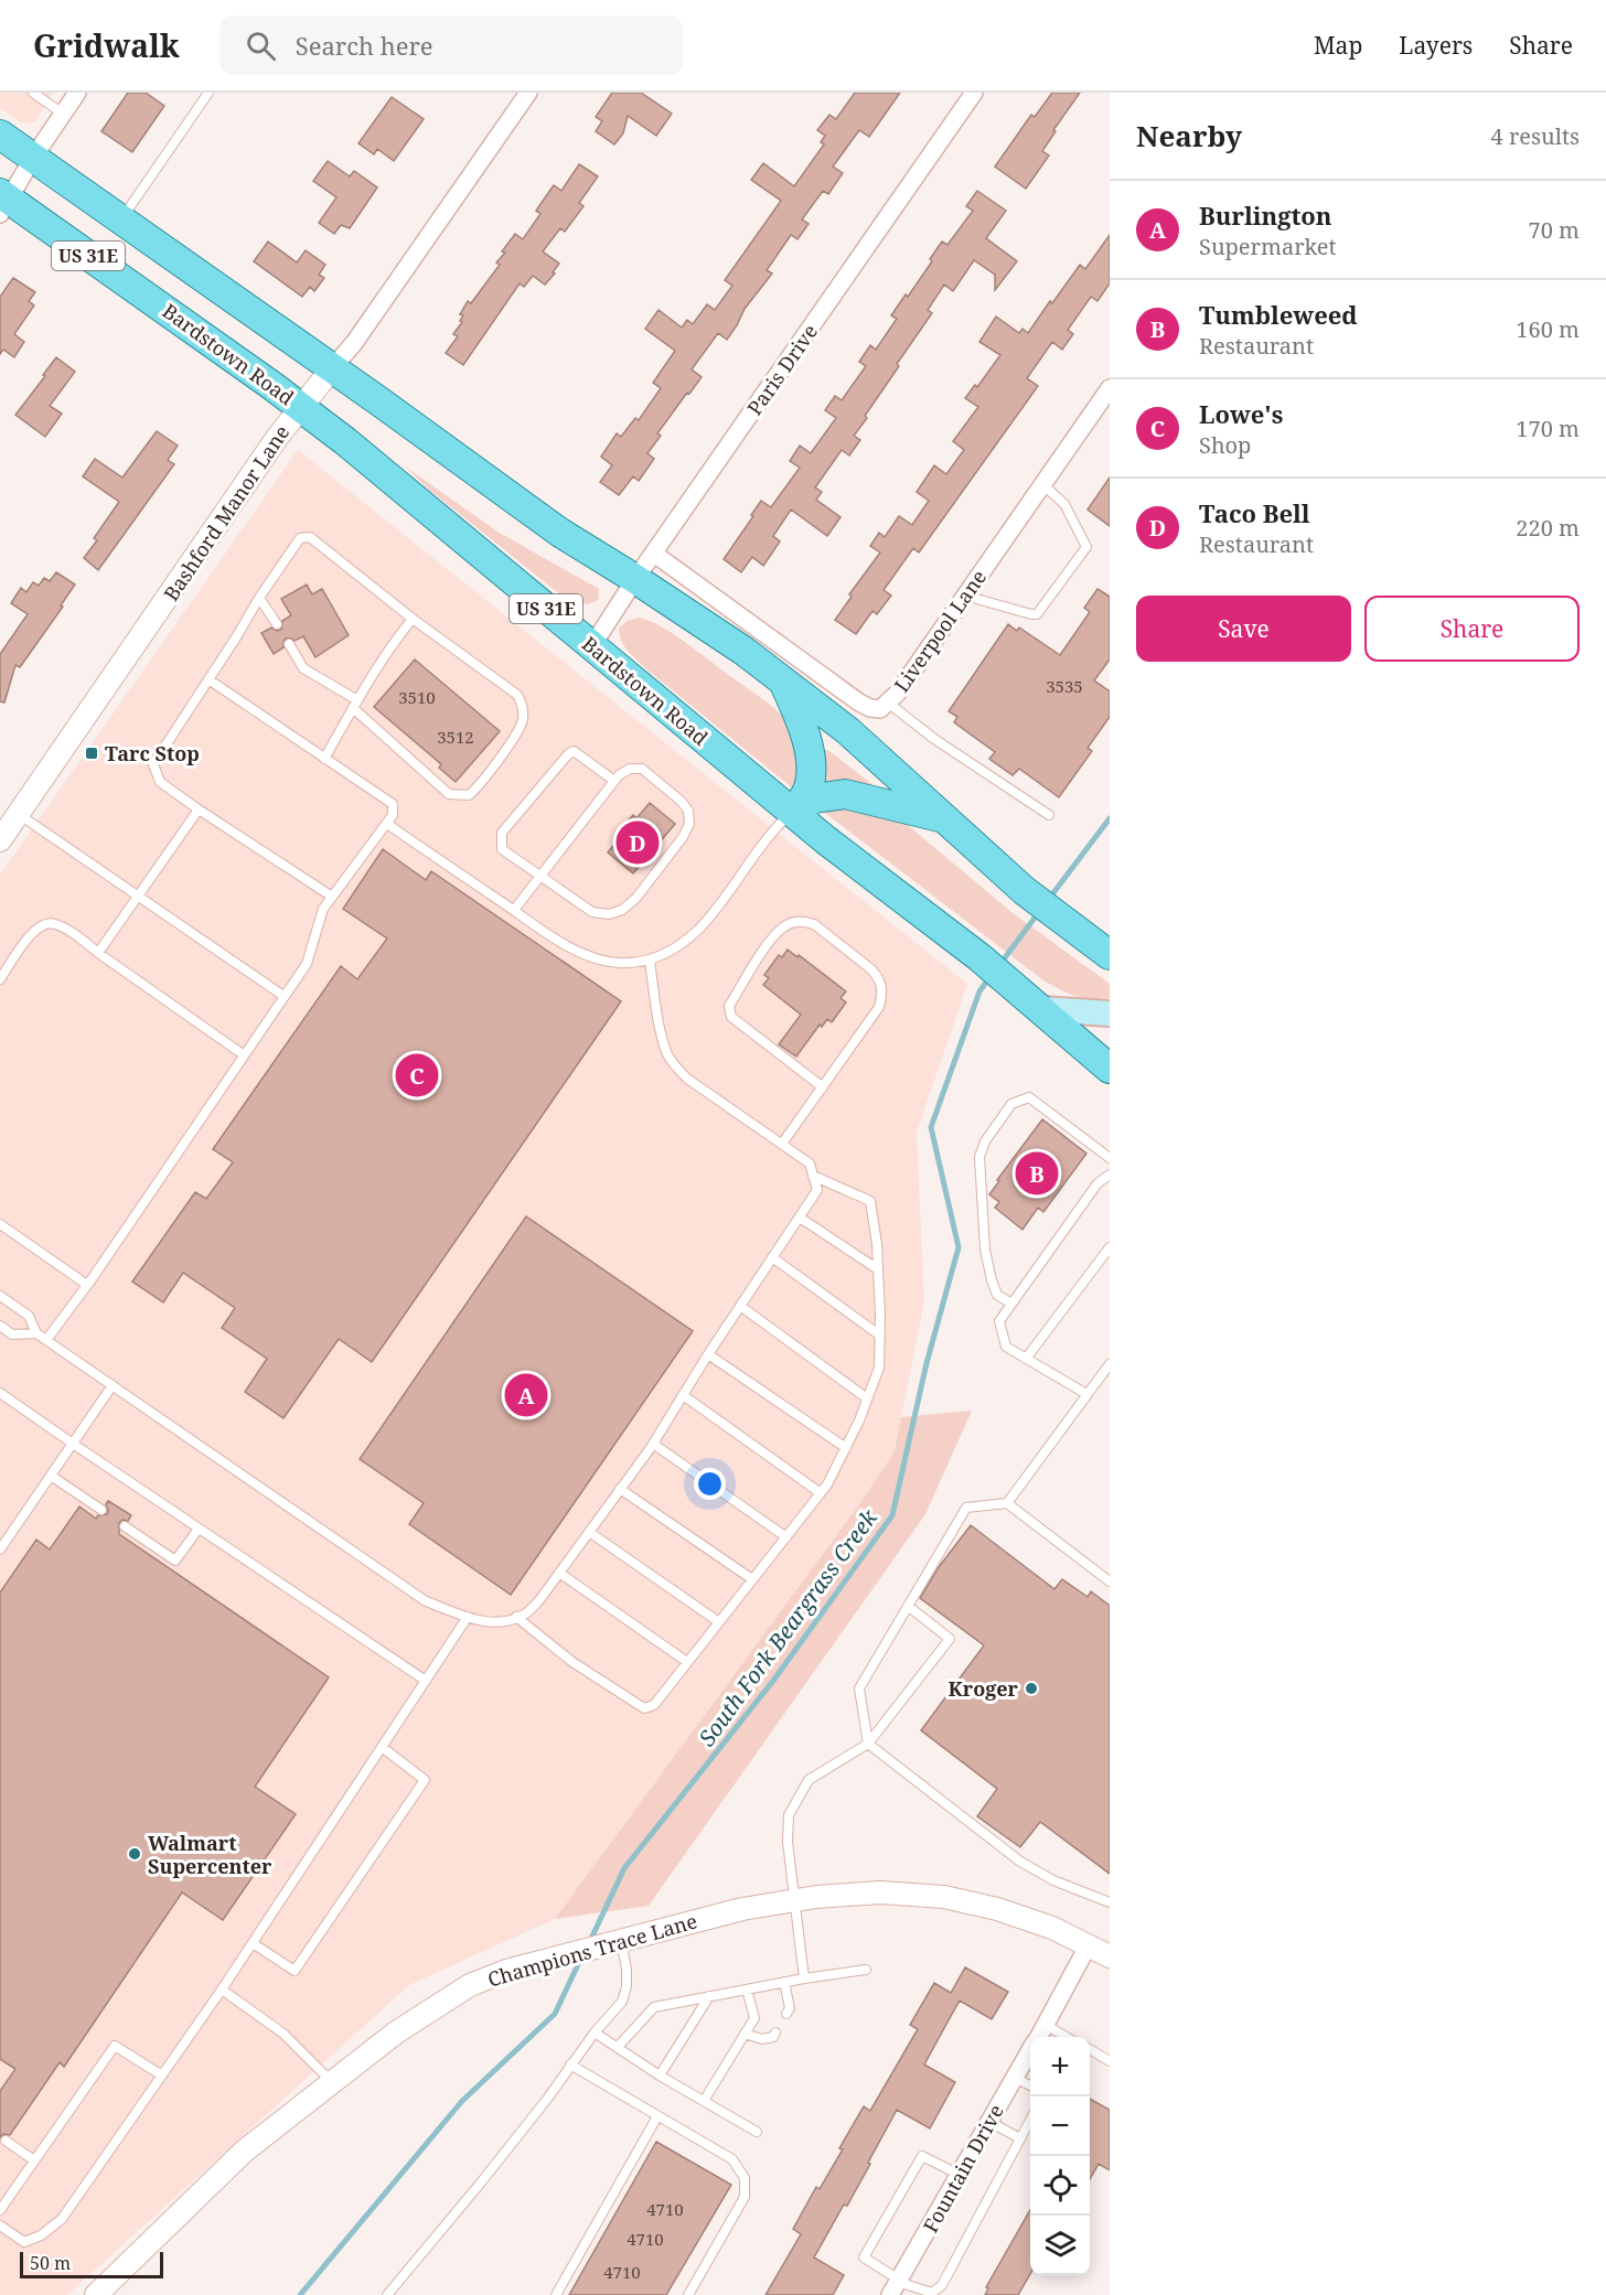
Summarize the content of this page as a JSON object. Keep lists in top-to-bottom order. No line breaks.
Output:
{"streets":{"main road":["US 31E","Bardstown Road"],"street":["Paris Drive","Bashford Manor Lane","Liverpool Lane","Champions Trace Lane","Fountain Drive"]},"crossings":[["US 31E","Bardstown Road"],["US 31E","Paris Drive"],["US 31E","Bashford Manor Lane"],["Bardstown Road","Paris Drive"],["Bardstown Road","Bashford Manor Lane"],["Paris Drive","Liverpool Lane"],["Champions Trace Lane","Fountain Drive"]],"water":["South Fork Beargrass Creek"],"places":{"transit":["Tarc Stop"],"other":["Kroger","Walmart Supercenter"]},"house_numbers":["3535","3510","3512","4710","4710","4710"],"scale_bar":"50 m","page":{"header":"Gridwalk","search":"Search here","nav":["Map","Layers","Share"],"heading":["Nearby","4 results"],"list":[{"mark":"A","name":"Burlington","note":"Supermarket","value":"70 m"},{"mark":"B","name":"Tumbleweed","note":"Restaurant","value":"160 m"},{"mark":"C","name":"Lowe's","note":"Shop","value":"170 m"},{"mark":"D","name":"Taco Bell","note":"Restaurant","value":"220 m"}],"buttons":["Save","Share"],"pins":["D","C","B","A"],"map_buttons":["+","−"],"scale":"50 m"}}
